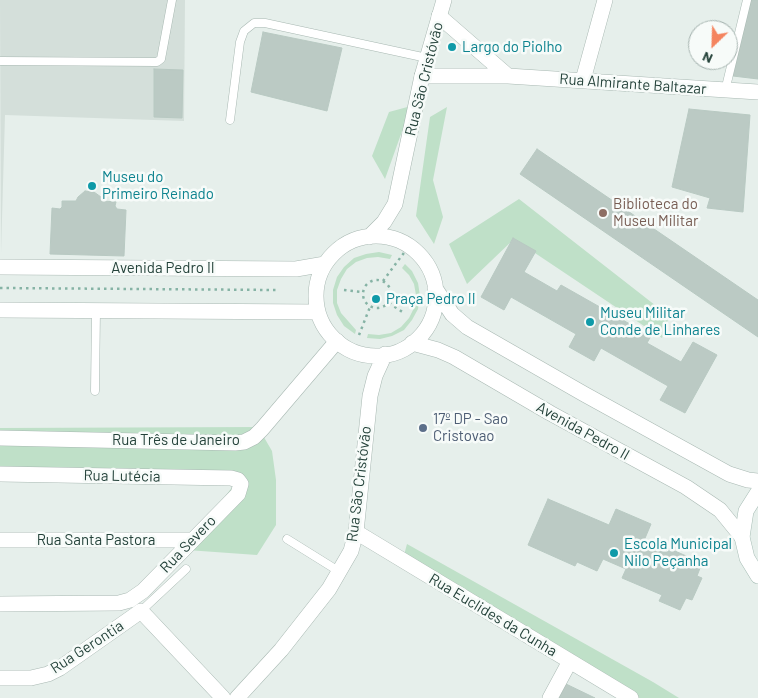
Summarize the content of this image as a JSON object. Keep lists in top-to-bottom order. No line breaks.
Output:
{"streets":{"street":["Rua São Cristóvão","Rua Almirante Baltazar","Avenida Pedro II","Rua Três de Janeiro","Rua Lutécia","Rua Santa Pastora","Rua Severo","Rua Euclides da Cunha","Rua Gerontia"]},"crossings":[["Rua São Cristóvão","Rua Almirante Baltazar"],["Rua São Cristóvão","Rua Euclides da Cunha"],["Rua Lutécia","Rua Severo"],["Rua Santa Pastora","Rua Severo"],["Rua Severo","Rua Gerontia"]],"places":["Largo do Piolho","Museu do Primeiro Reinado","Biblioteca do Museu Militar","Praça Pedro II","Museu Militar Conde de Linhares","17º DP - Sao Cristovao","Escola Municipal Nilo Peçanha"],"north":"bottom left"}
